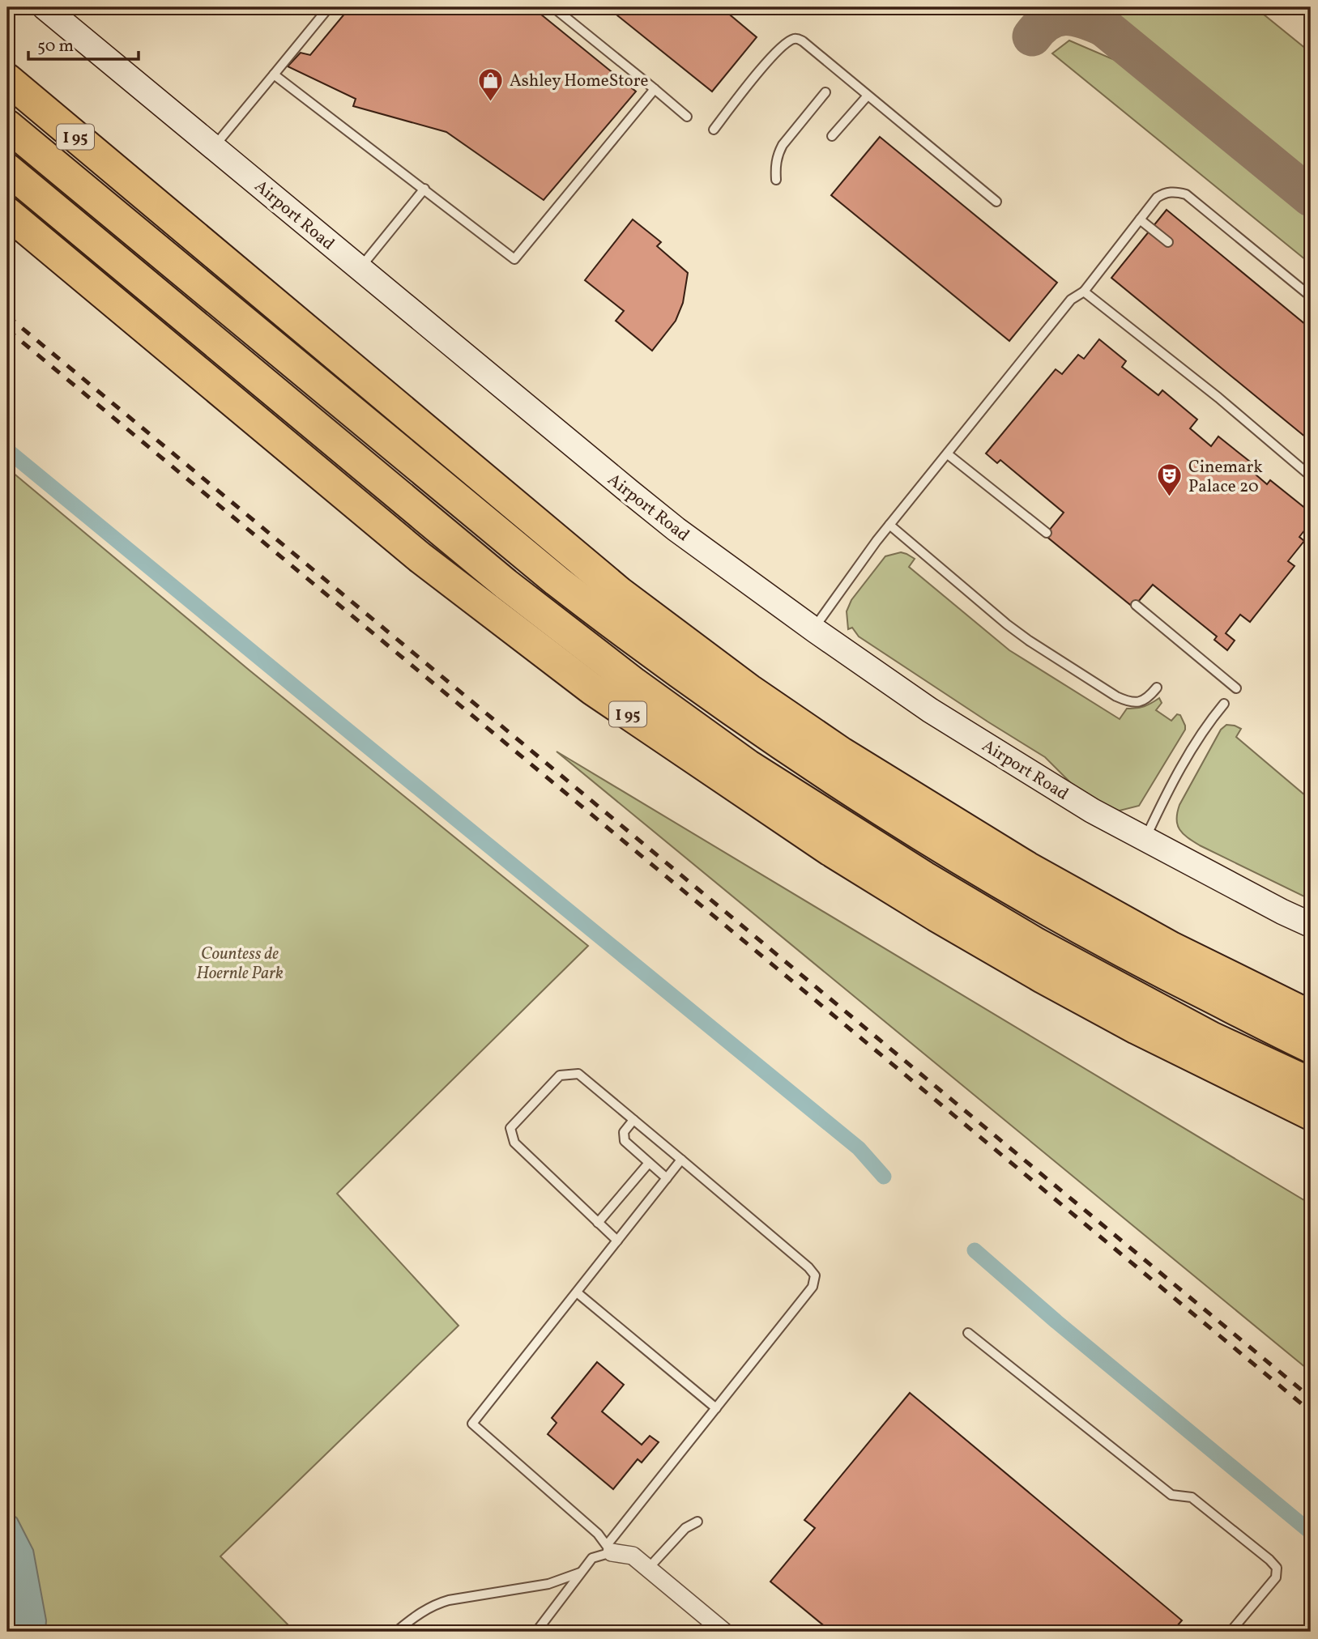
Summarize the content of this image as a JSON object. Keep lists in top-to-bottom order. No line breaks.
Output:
{"streets":{"highway":["I 95"],"street":["Airport Road"]},"parks":["Countess de Hoernle Park"],"places":{"shop":["Ashley HomeStore"],"theatre":["Cinemark Palace 20"]},"scale_bar":"50 m"}
